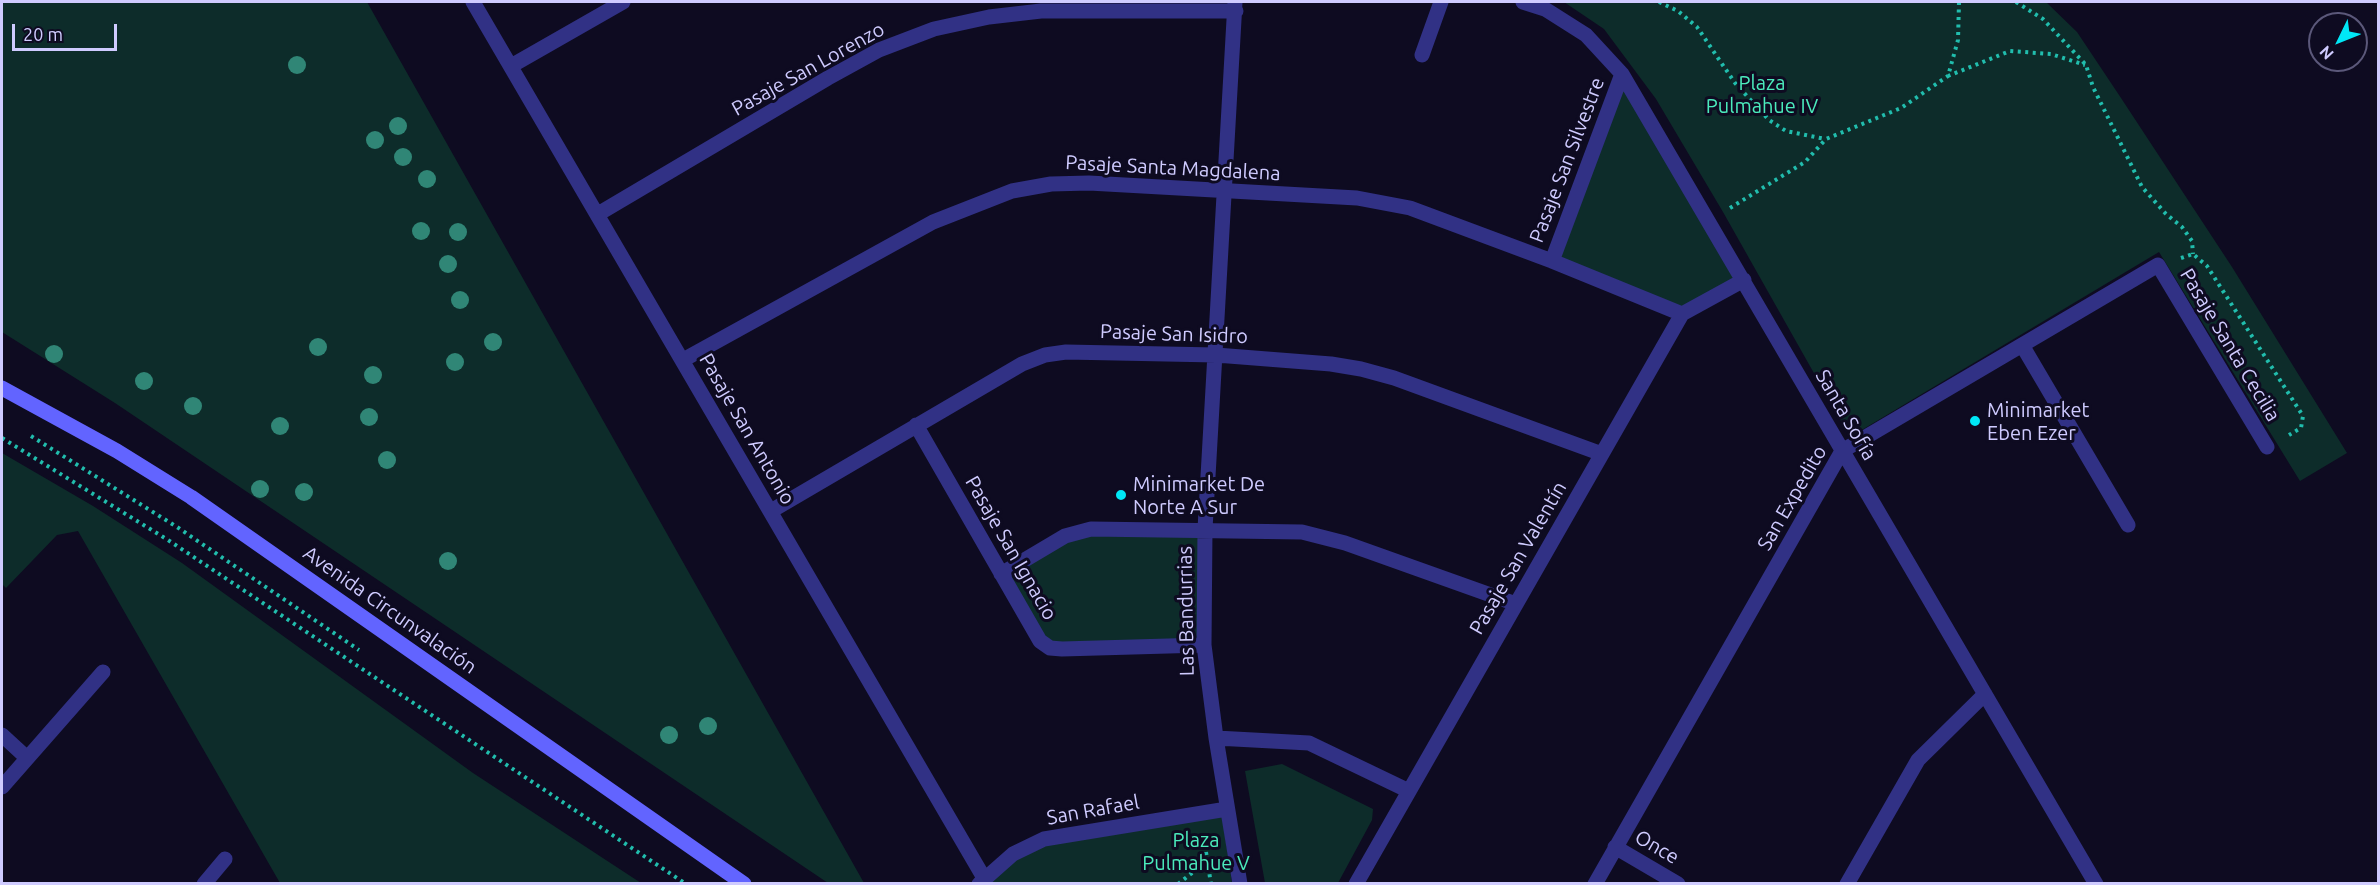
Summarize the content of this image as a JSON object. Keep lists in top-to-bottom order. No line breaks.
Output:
{"streets":{"main road":["Avenida Circunvalación"],"street":["Pasaje San Lorenzo","Pasaje San Silvestre","Pasaje Santa Magdalena","Pasaje San Isidro","Pasaje Santa Cecilia","Santa Sofía","Pasaje San Antonio","San Expedito","Pasaje San Ignacio","Pasaje San Valentín","Las Bandurrias","San Rafael","Once"]},"crossings":[["Pasaje San Lorenzo","Pasaje San Antonio"],["Pasaje San Lorenzo","Las Bandurrias"],["Pasaje San Silvestre","Pasaje Santa Magdalena"],["Pasaje San Silvestre","Santa Sofía"],["Pasaje Santa Magdalena","Pasaje San Antonio"],["Pasaje Santa Magdalena","Pasaje San Valentín"],["Pasaje Santa Magdalena","Las Bandurrias"],["Pasaje San Isidro","Pasaje San Antonio"],["Pasaje San Isidro","Pasaje San Ignacio"],["Pasaje San Isidro","Pasaje San Valentín"],["Pasaje San Isidro","Las Bandurrias"],["Pasaje Santa Cecilia","San Expedito"],["Santa Sofía","San Expedito"],["Pasaje San Antonio","San Rafael"],["San Expedito","Once"],["Pasaje San Ignacio","Las Bandurrias"],["Las Bandurrias","San Rafael"]],"parks":["Plaza Pulmahue IV","Plaza Pulmahue V"],"places":["Minimarket Eben Ezer","Minimarket De Norte A Sur"],"scale_bar":"20 m","north":"bottom left"}
